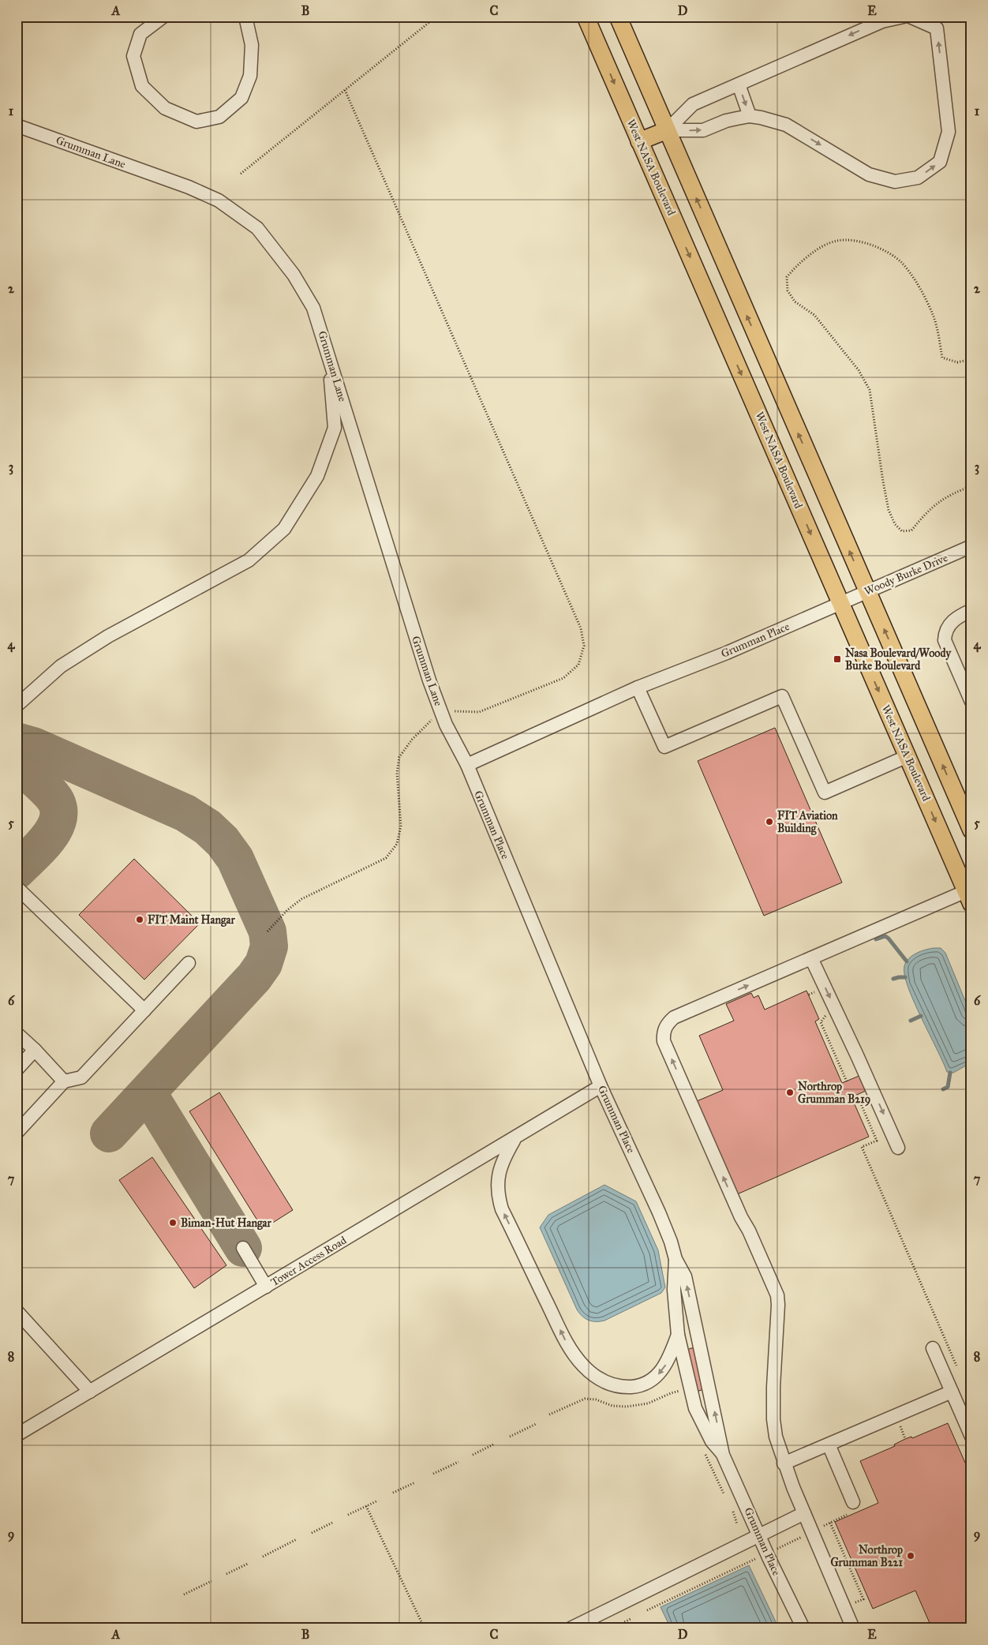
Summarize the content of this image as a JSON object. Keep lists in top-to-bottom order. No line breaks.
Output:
{"streets":{"main road":["West NASA Boulevard"],"street":["Grumman Lane","Woody Burke Drive","Grumman Place","Tower Access Road"]},"crossings":[["Grumman Lane","Grumman Place"],["West NASA Boulevard","Woody Burke Drive"],["West NASA Boulevard","Grumman Place"],["Woody Burke Drive","Grumman Place"],["Grumman Place","Tower Access Road"]],"places":{"transit":["Nasa Boulevard/Woody Burke Boulevard"],"other":["FIT Aviation Building","FIT Maint Hangar","Northrop Grumman B219","Biman-Hut Hangar","Northrop Grumman B221"]},"grid":{"columns":["A","B","C","D","E"],"rows":["1","2","3","4","5","6","7","8","9"]}}
